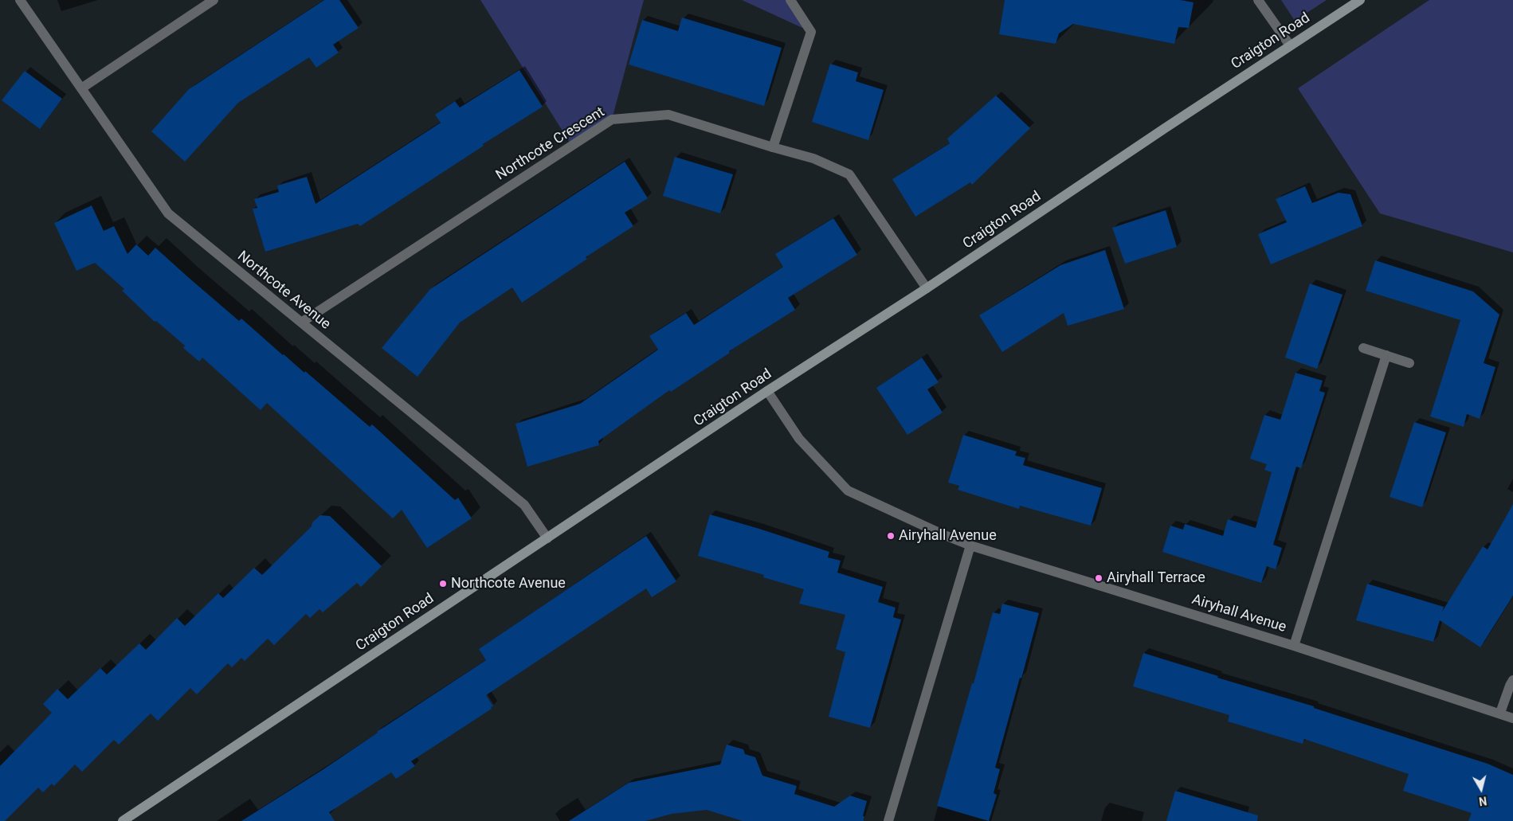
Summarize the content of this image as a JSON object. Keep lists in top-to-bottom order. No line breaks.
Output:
{"streets":{"street":["Craigton Road","Northcote Crescent","Northcote Avenue","Airyhall Avenue"]},"crossings":[["Craigton Road","Northcote Crescent"],["Craigton Road","Northcote Avenue"],["Craigton Road","Airyhall Avenue"],["Northcote Crescent","Northcote Avenue"]],"places":["Airyhall Avenue","Airyhall Terrace","Northcote Avenue"],"north":"bottom"}
